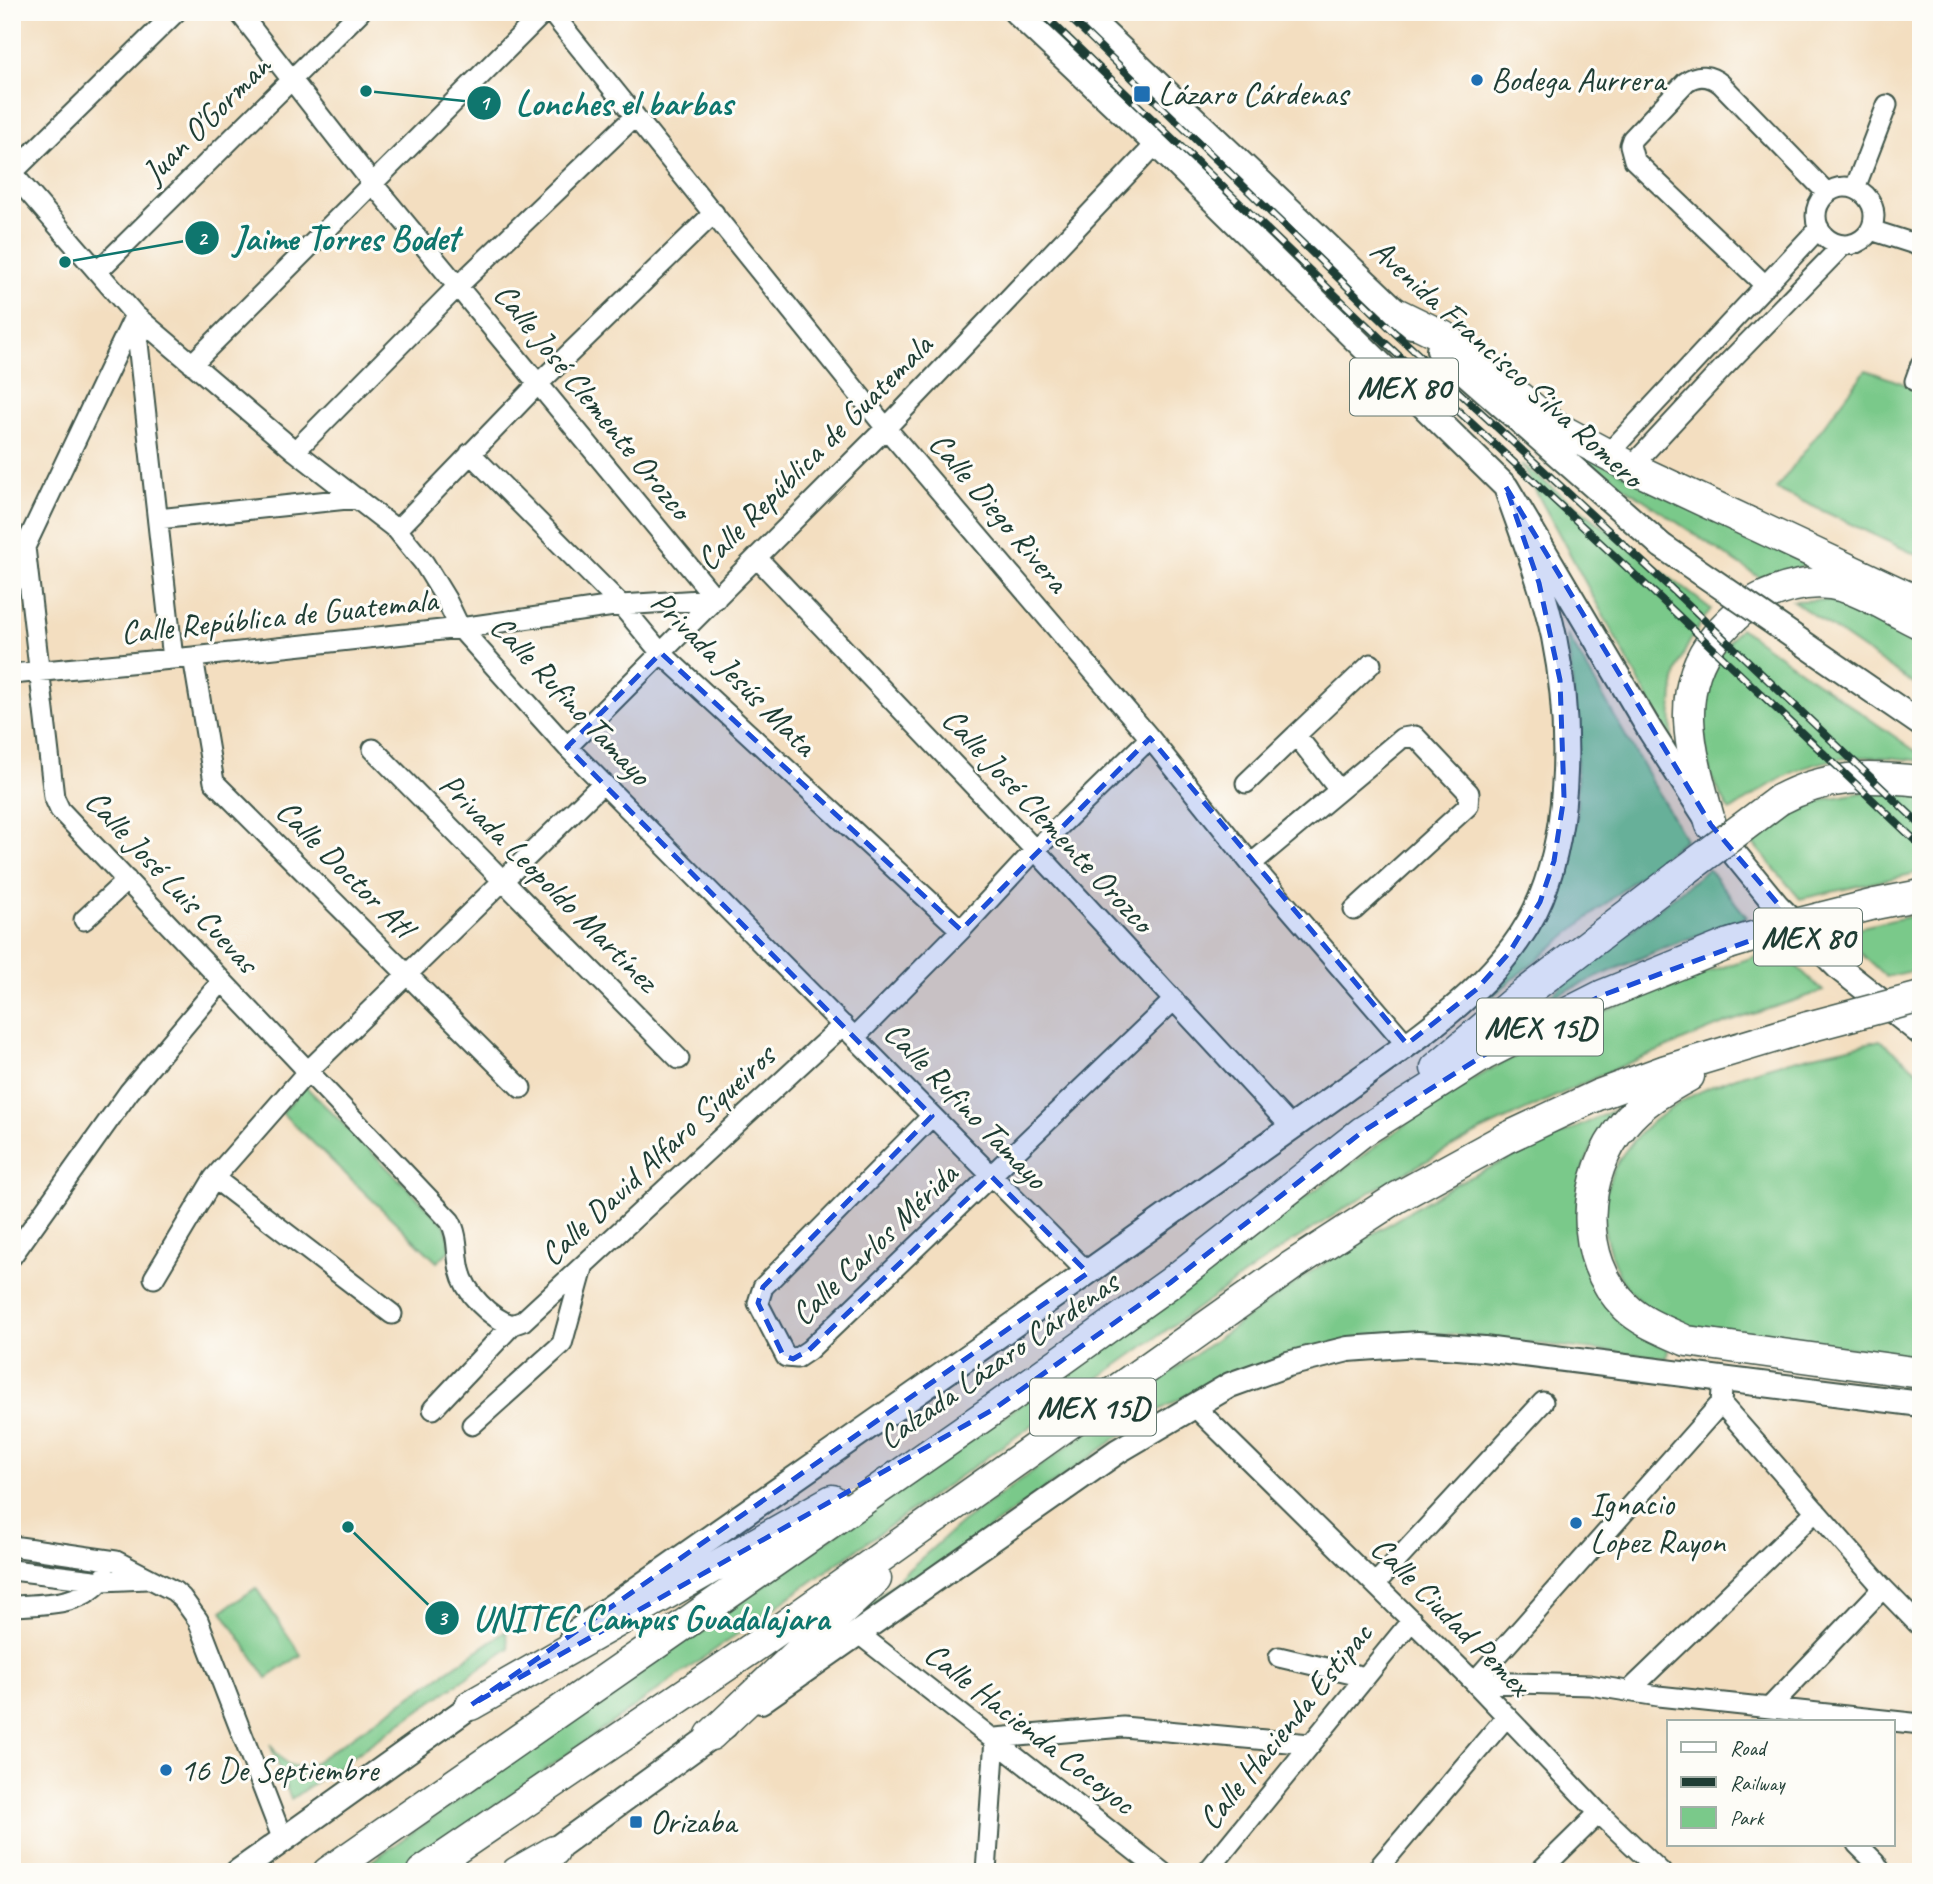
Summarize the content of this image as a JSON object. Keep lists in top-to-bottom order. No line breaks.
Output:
{"streets":{"highway":["MEX 15D","Calzada Lázaro Cárdenas"],"main road":["Avenida Francisco Silva Romero","MEX 80"],"street":["Juan O'Gorman","Calle José Clemente Orozco","Calle República de Guatemala","Calle Diego Rivera","Privada Jesús Mata","Calle Rufino Tamayo","Calle Doctor Atl","Calle José Luis Cuevas","Privada Leopoldo Martínez","Calle David Alfaro Siqueiros","Calle Carlos Mérida","Calle Ciudad Pemex","Calle Hacienda Estipac","Calle Hacienda Cocoyoc"]},"crossings":[["Juan O'Gorman","Calle José Clemente Orozco"],["Juan O'Gorman","Calle Rufino Tamayo"],["MEX 80","Calle República de Guatemala"],["Calle José Clemente Orozco","Calle República de Guatemala"],["Calle José Clemente Orozco","Calle David Alfaro Siqueiros"],["Calle José Clemente Orozco","Calle Carlos Mérida"],["Calle República de Guatemala","Calle Diego Rivera"],["Calle República de Guatemala","Privada Jesús Mata"],["Calle República de Guatemala","Calle Rufino Tamayo"],["Calle República de Guatemala","Calle Doctor Atl"],["Calle República de Guatemala","Calle José Luis Cuevas"],["Calle Diego Rivera","Calle David Alfaro Siqueiros"],["Privada Jesús Mata","Calle David Alfaro Siqueiros"],["Calle Rufino Tamayo","Calle Doctor Atl"],["Calle Rufino Tamayo","Calle José Luis Cuevas"],["Calle Rufino Tamayo","Calle David Alfaro Siqueiros"],["Calle Rufino Tamayo","Calle Carlos Mérida"],["Calle Doctor Atl","Calle José Luis Cuevas"],["Calle José Luis Cuevas","Calle David Alfaro Siqueiros"],["Calle Ciudad Pemex","Calle Hacienda Estipac"]],"places":{"other":["Bodega Aurrera","Lonches el barbas","Jaime Torres Bodet","Ignacio Lopez Rayon","UNITEC Campus Guadalajara","16 De Septiembre"],"transit":["Lázaro Cárdenas","Orizaba"]},"legend":["Road","Railway","Park"]}
